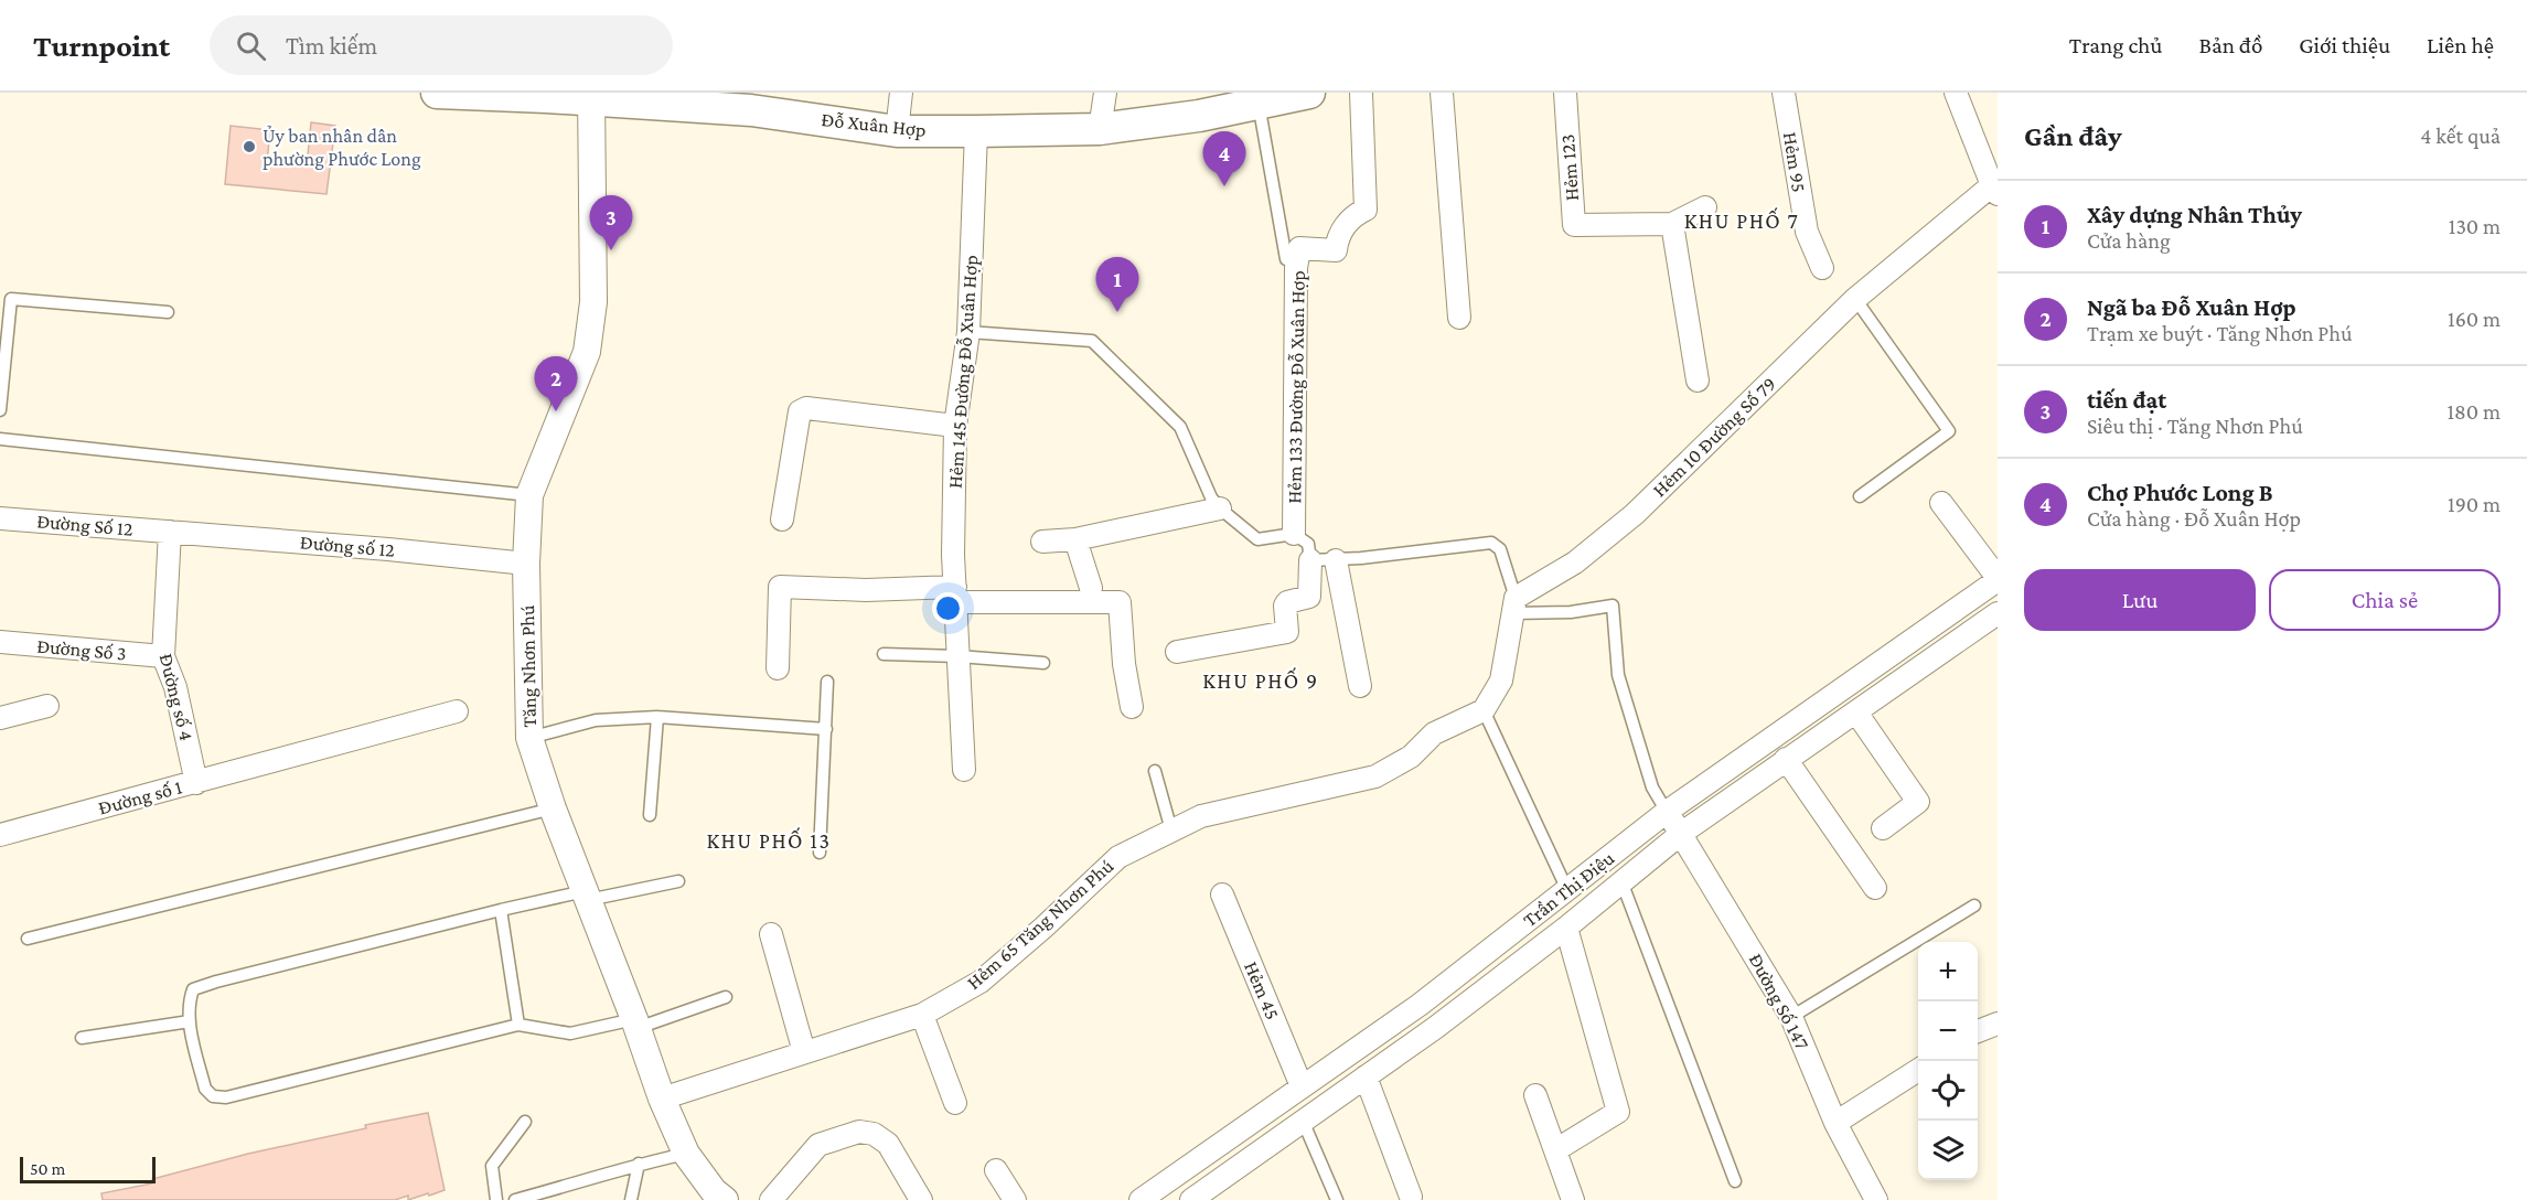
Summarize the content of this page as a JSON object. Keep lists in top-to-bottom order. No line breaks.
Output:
{"streets":{"main road":["Đỗ Xuân Hợp"],"street":["Hẻm 95","Hẻm 123","Hẻm 145 Đường Đỗ Xuân Hợp","Hẻm 133 Đường Đỗ Xuân Hợp","Hẻm 10 Đường Số 79","Đường Số 12","Đường số 12","Đường Số 3","Tăng Nhơn Phú","Đường số 4","Đường số 1","Trần Thị Điệu","Hẻm 65 Tăng Nhơn Phú","Hẻm 45","Đường Số 147"]},"crossings":[["Đỗ Xuân Hợp","Hẻm 145 Đường Đỗ Xuân Hợp"],["Đỗ Xuân Hợp","Tăng Nhơn Phú"],["Đường Số 12","Đường số 12"],["Đường Số 12","Đường số 4"],["Đường số 12","Tăng Nhơn Phú"],["Đường số 12","Đường số 4"],["Đường Số 3","Đường số 4"],["Tăng Nhơn Phú","Hẻm 65 Tăng Nhơn Phú"],["Đường số 4","Đường số 1"],["Trần Thị Điệu","Hẻm 45"],["Trần Thị Điệu","Đường Số 147"]],"districts":["KHU PHỐ 7","KHU PHỐ 9","KHU PHỐ 13"],"places":["Ủy ban nhân dân phường Phước Long"],"scale_bar":"50 m","page":{"header":"Turnpoint","search":"Tìm kiếm","nav":["Trang chủ","Bản đồ","Giới thiệu","Liên hệ"],"heading":["Gần đây","4 kết quả"],"pins":["4","3","1","2"],"list":[{"mark":"1","name":"Xây dựng Nhân Thủy","note":"Cửa hàng","value":"130 m"},{"mark":"2","name":"Ngã ba Đỗ Xuân Hợp","note":"Trạm xe buýt · Tăng Nhơn Phú","value":"160 m"},{"mark":"3","name":"tiến đạt","note":"Siêu thị · Tăng Nhơn Phú","value":"180 m"},{"mark":"4","name":"Chợ Phước Long B","note":"Cửa hàng · Đỗ Xuân Hợp","value":"190 m"}],"buttons":["Lưu","Chia sẻ"],"map_buttons":["+","−"],"scale":"50 m"}}
